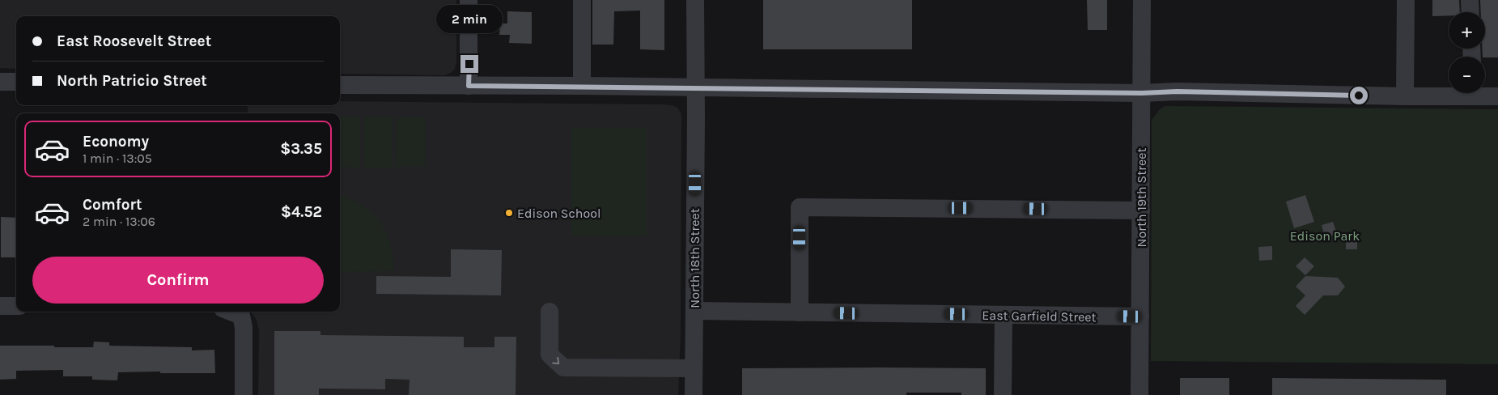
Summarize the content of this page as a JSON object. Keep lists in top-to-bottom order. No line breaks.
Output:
{"streets":{"street":["North 19th Street","North 18th Street","East Garfield Street"]},"crossings":[["North 19th Street","East Garfield Street"],["North 18th Street","East Garfield Street"]],"parks":["Edison Park"],"places":["Edison School"],"page":{"bubble":"2 min","map_buttons":["+","−"],"banner":["East Roosevelt Street","North Patricio Street"],"list":[{"name":"Economy","note":"1 min · 13:05","value":"$3.35"},{"name":"Comfort","note":"2 min · 13:06","value":"$4.52"}],"buttons":"Confirm"}}
